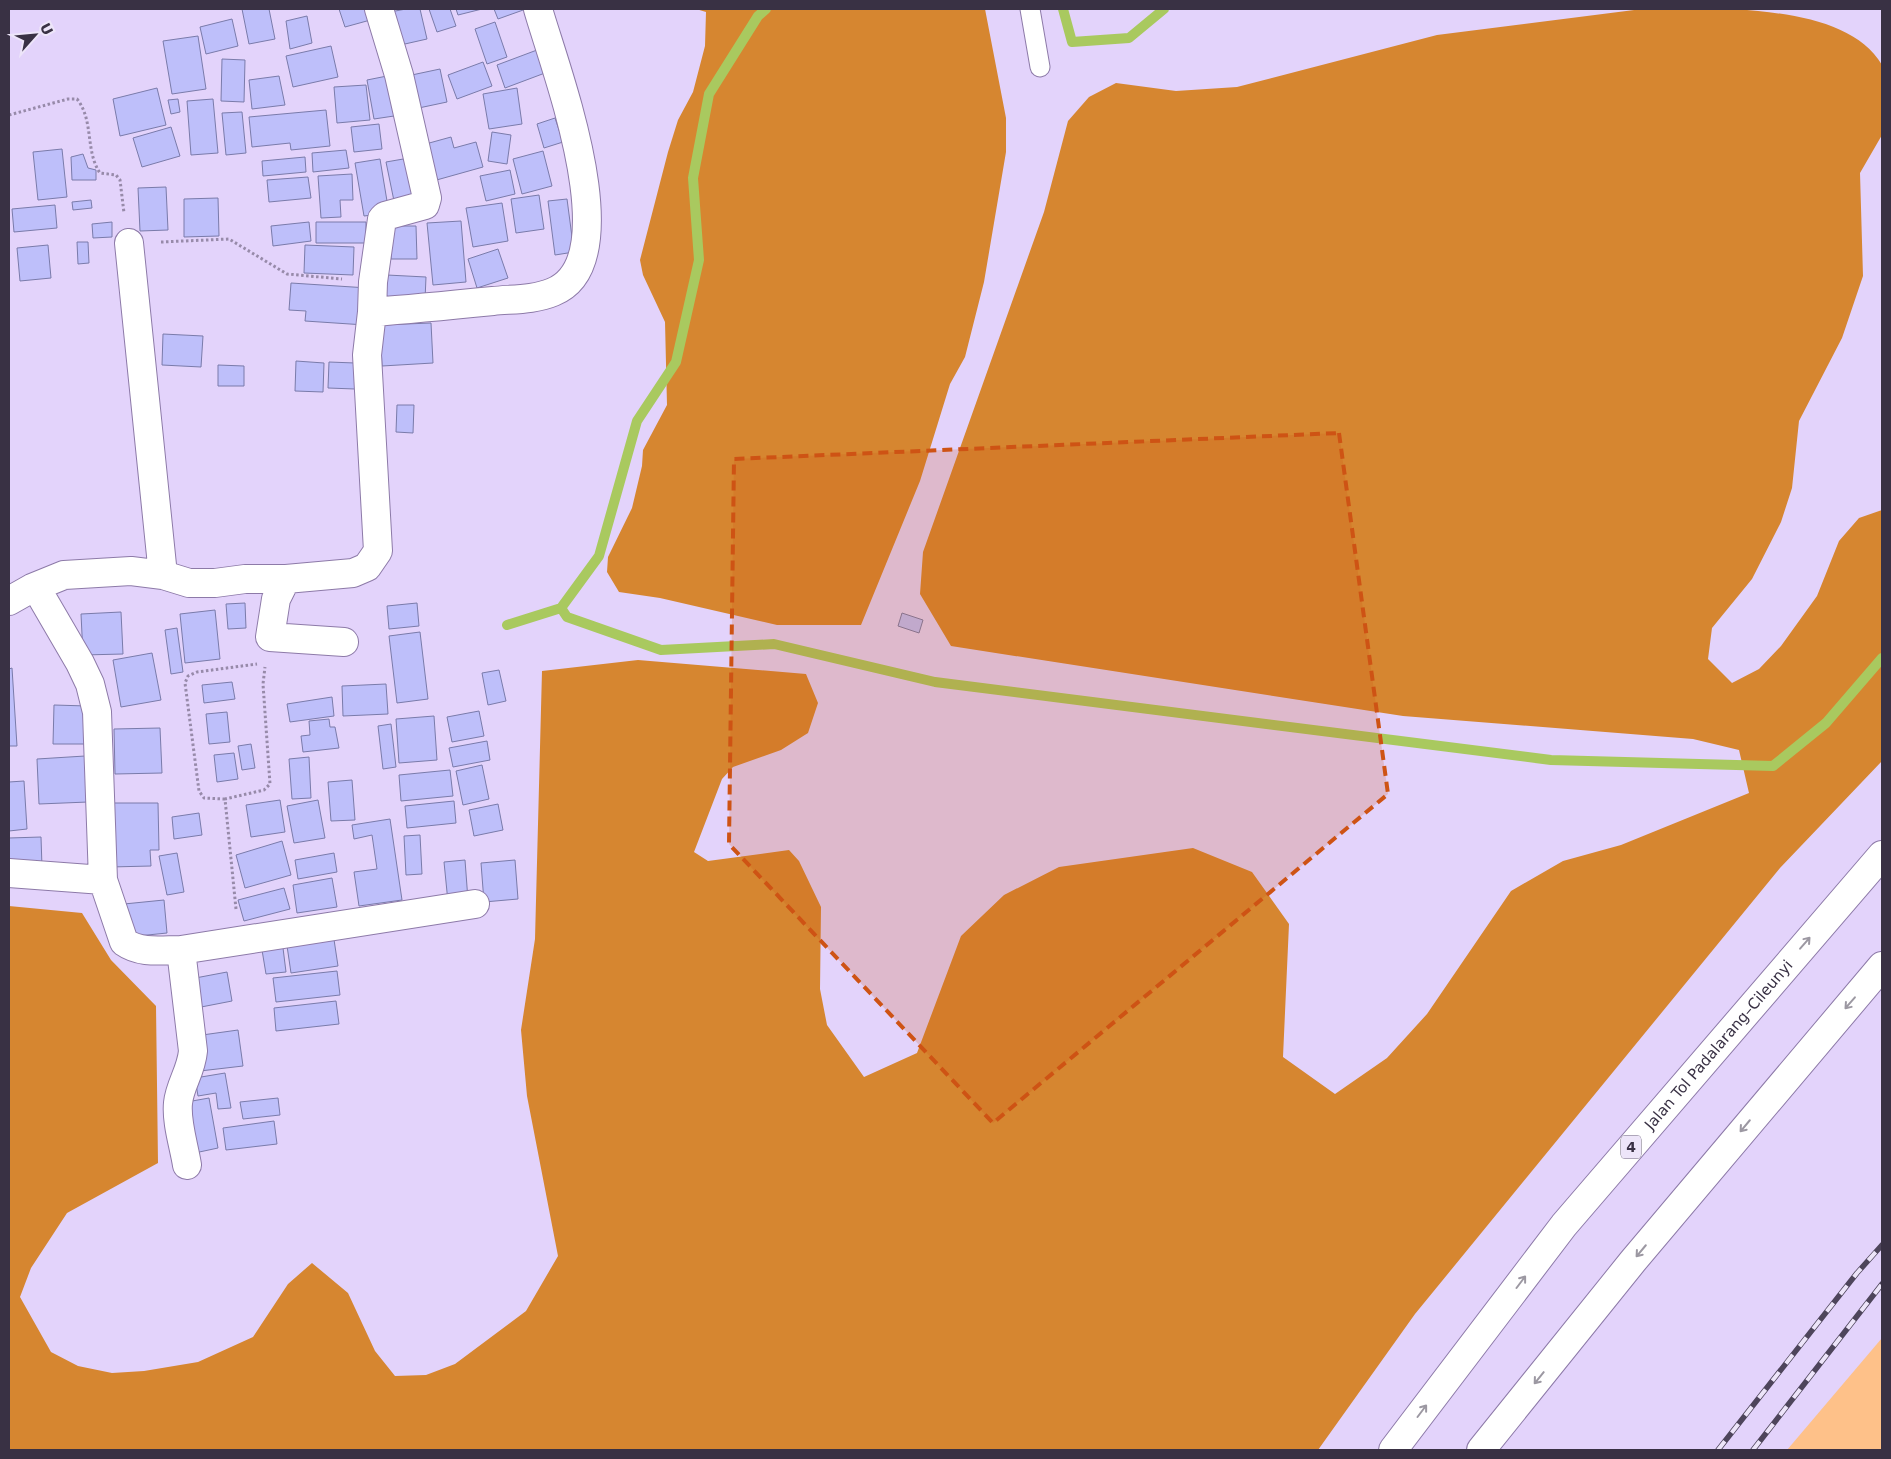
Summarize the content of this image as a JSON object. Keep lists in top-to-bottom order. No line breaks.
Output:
{"streets":{"main road":["Jalan Tol Padalarang–Cileunyi","4"]},"north":"top right"}
